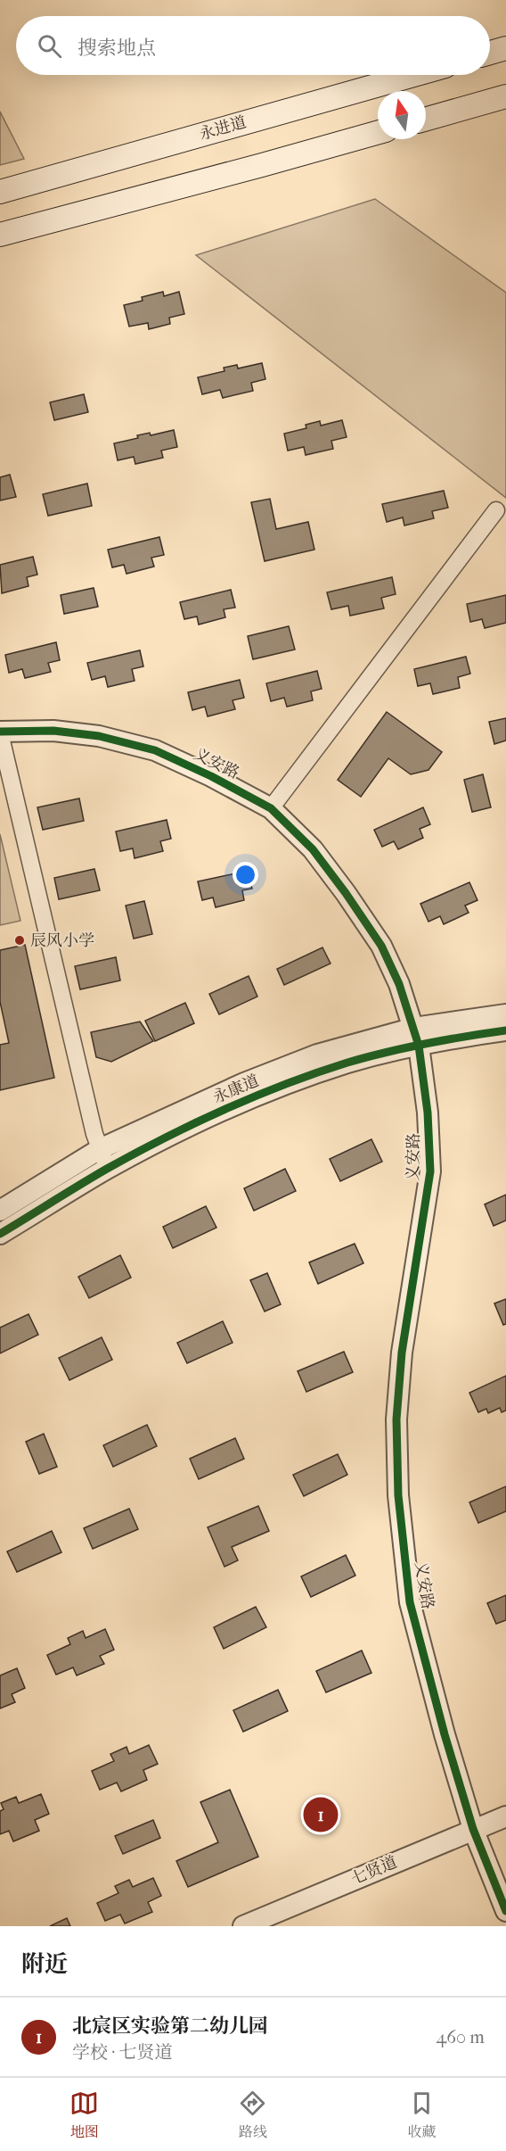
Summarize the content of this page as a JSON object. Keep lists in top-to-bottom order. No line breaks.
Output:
{"streets":{"main road":["永进道"],"street":["义安路","永康道","七贤道"]},"crossings":[["义安路","永康道"],["义安路","七贤道"]],"places":["辰风小学"],"north":"top","page":{"search":"搜索地点","pins":"1","heading":"附近","list":[{"mark":"1","name":"北宸区实验第二幼儿园","note":"学校 · 七贤道","value":"460 m"}],"nav":["地图","路线","收藏"]}}
